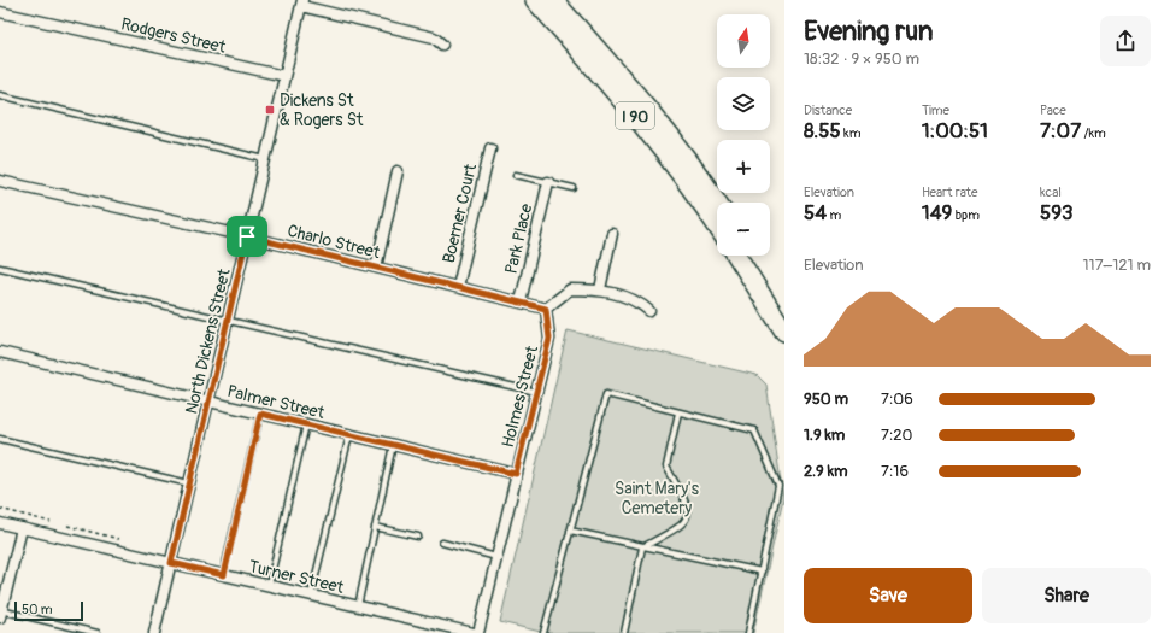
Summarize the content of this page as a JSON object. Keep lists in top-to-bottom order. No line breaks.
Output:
{"streets":{"highway":["I 90"],"street":["Rodgers Street","Boerner Court","Park Place","Charlo Street","North Dickens Street","Holmes Street","Palmer Street","Turner Street"]},"crossings":[["Rodgers Street","North Dickens Street"],["Boerner Court","Charlo Street"],["Park Place","Charlo Street"],["Charlo Street","North Dickens Street"],["Charlo Street","Holmes Street"],["North Dickens Street","Palmer Street"],["North Dickens Street","Turner Street"],["Holmes Street","Palmer Street"]],"parks":["Saint Mary's Cemetery"],"places":{"transit":["Dickens St & Rogers St"]},"scale_bar":"50 m","north":"top","page":{"heading":["Evening run","18:32 · 9 × 950 m"],"map_buttons":["+","−"],"stats":[["Distance","8.55 km"],["Time","1:00:51"],["Pace","7:07 /km"],["Elevation","54 m"],["Heart rate","149 bpm"],["kcal","593"]],"chart":["Elevation","117–121 m"],"list":[{"name":"950 m","note":"7:06"},{"name":"1.9 km","note":"7:20"},{"name":"2.9 km","note":"7:16"}],"buttons":["Save","Share"],"scale":"50 m"}}
